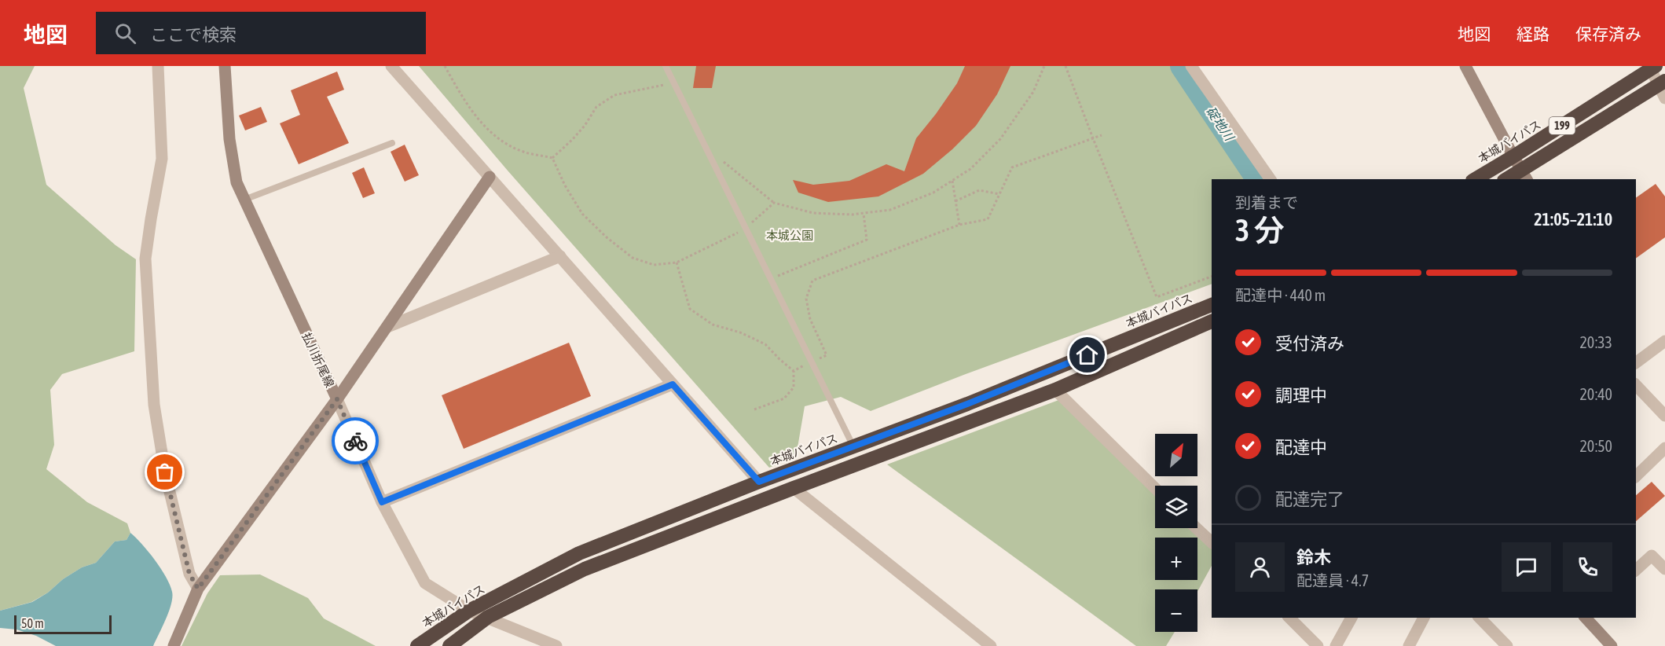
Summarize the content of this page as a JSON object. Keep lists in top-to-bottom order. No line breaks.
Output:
{"streets":{"highway":["199","本城バイパス"],"main road":["払川折尾線"]},"water":["碇地川"],"parks":["本城公園"],"scale_bar":"50 m","north":"top right","page":{"header":"地図","search":"ここで検索","nav":["地図","経路","保存済み"],"heading":["3 分","到着まで","21:05–21:10"],"panel":["鈴木","配達員 · 4.7"],"bar":"配達中 · 440 m","list":[["受付済み","20:33"],["調理中","20:40"],["配達中","20:50"],"配達完了"],"map_buttons":["+","−"],"scale":"50 m"}}
